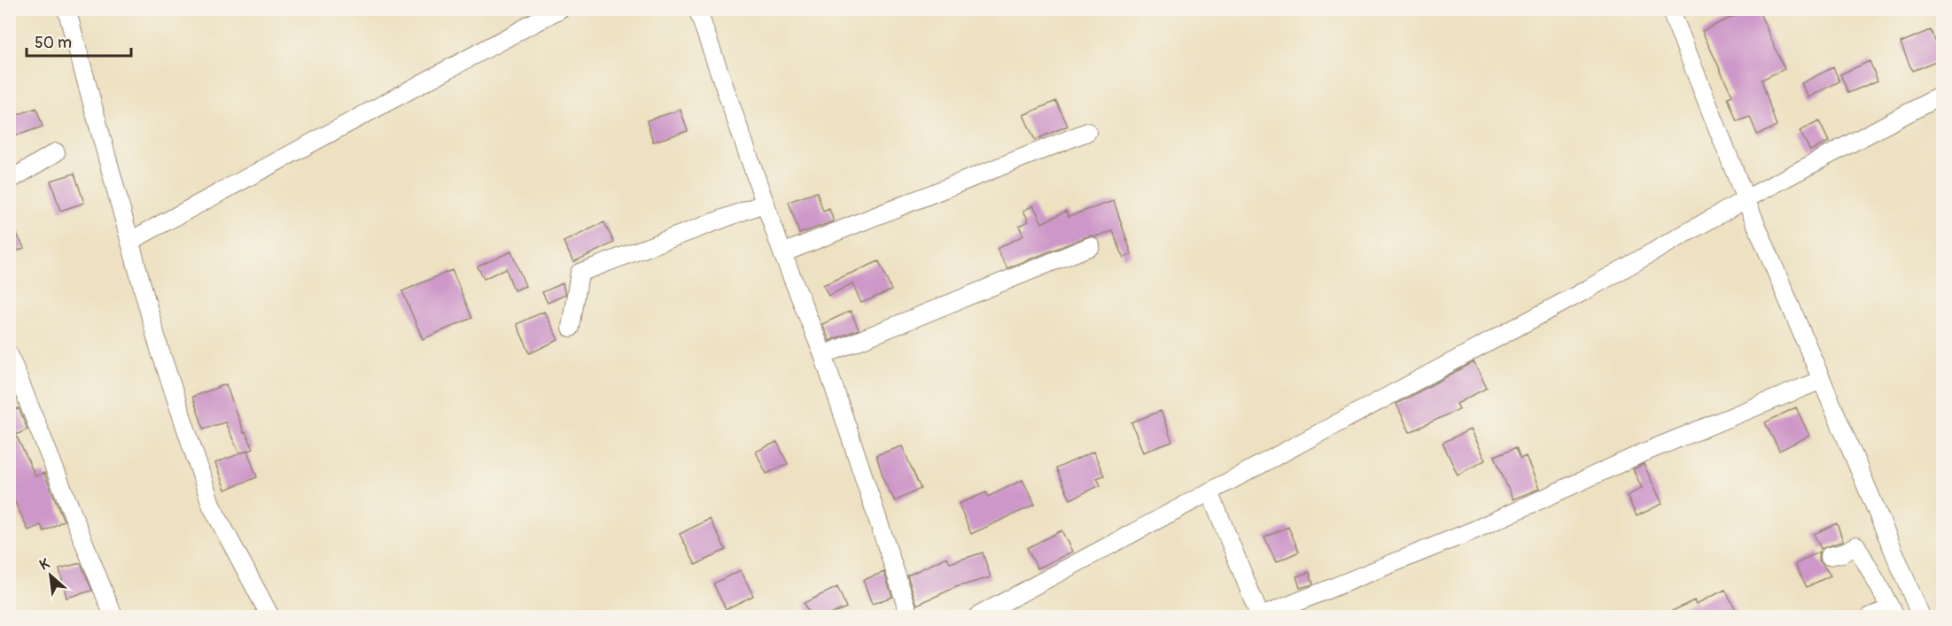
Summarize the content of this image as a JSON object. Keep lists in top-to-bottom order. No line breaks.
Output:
{"scale_bar":"50 m","north":"top left"}
